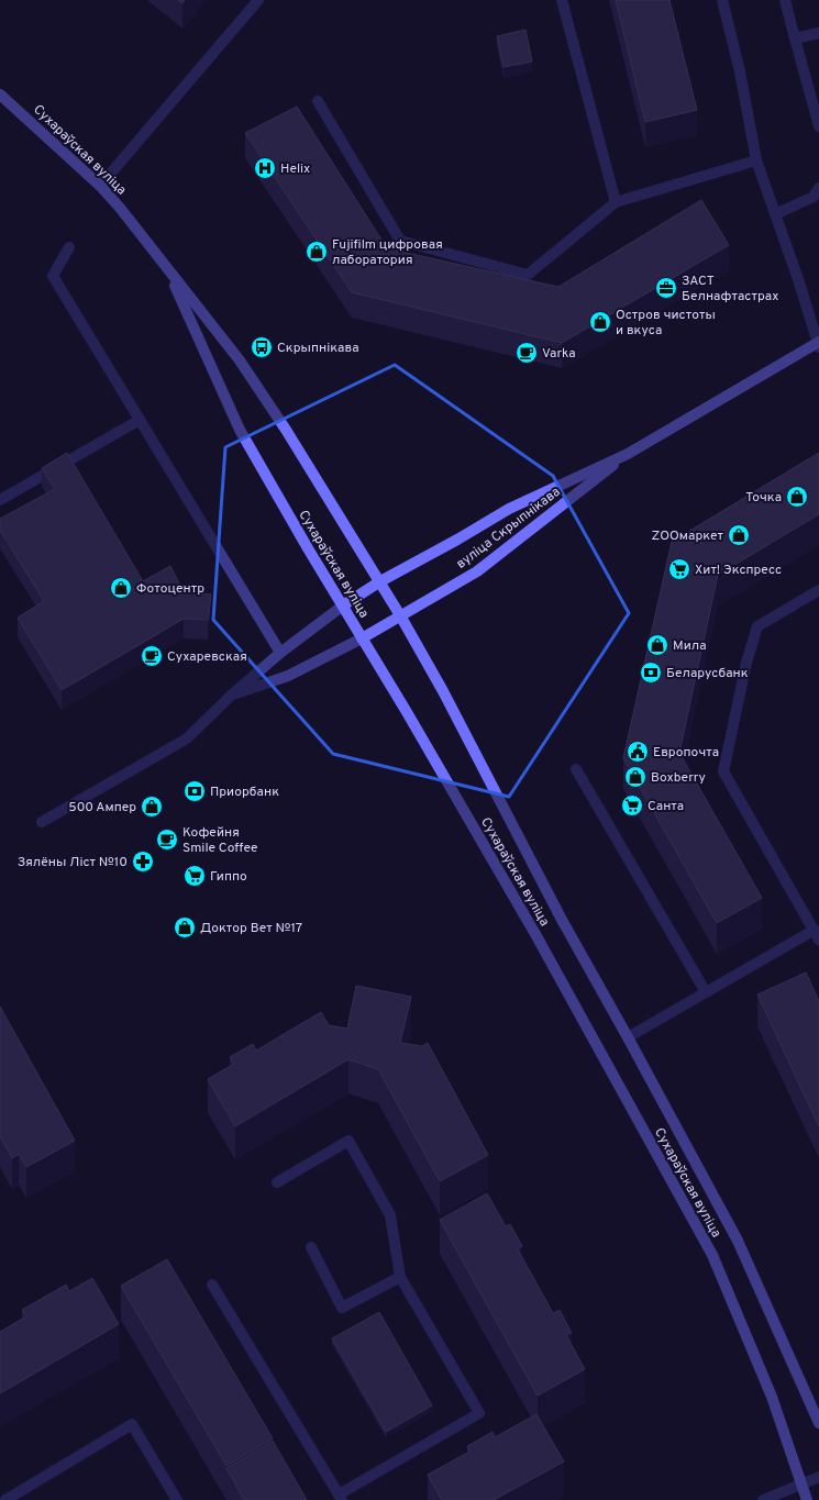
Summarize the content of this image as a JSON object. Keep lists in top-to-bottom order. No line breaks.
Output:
{"streets":{"main road":["Сухараўская вуліца","вуліца Скрыпнікава"]},"crossings":[["Сухараўская вуліца","вуліца Скрыпнікава"]],"places":{"hospital":["Helix"],"shop":["Fujifilm цифровая лаборатория","Остров чистоты и вкуса","Точка","ZOOмаркет","Фотоцентр","Мила","Boxberry","500 Ампер","Доктор Вет №17"],"office":["ЗАСТ Белнафтастрах"],"bus stop":["Скрыпнікава"],"cafe":["Varka","Сухаревская","Кофейня Smile Coffee"],"supermarket":["Хит! Экспресс","Санта","Гиппо"],"bank":["Беларусбанк","Приорбанк"],"public building":["Европочта"],"pharmacy":["Зялёны Ліст №10"]}}
